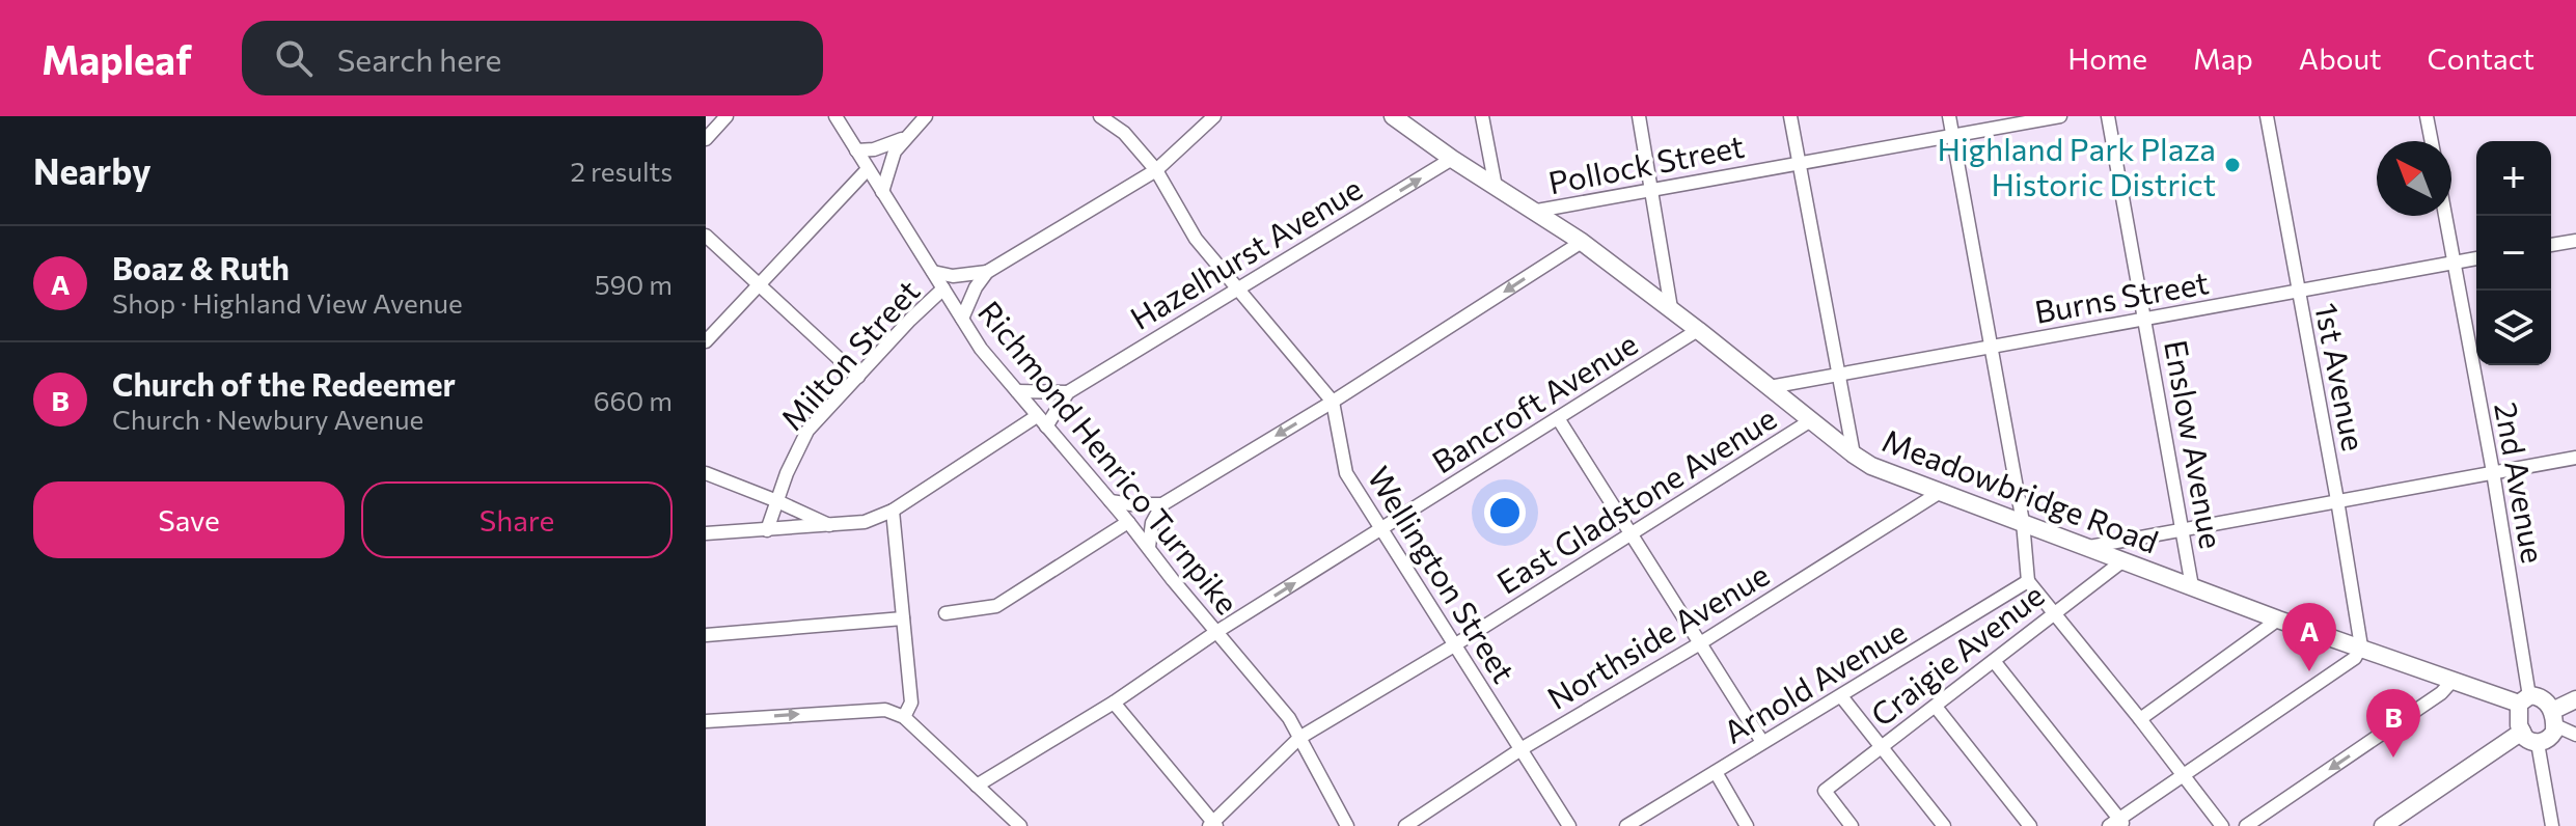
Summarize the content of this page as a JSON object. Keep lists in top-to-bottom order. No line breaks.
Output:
{"streets":{"main road":["Meadowbridge Road"],"street":["Pollock Street","Hazelhurst Avenue","Burns Street","Milton Street","1st Avenue","Bancroft Avenue","Enslow Avenue","Richmond Henrico Turnpike","2nd Avenue","East Gladstone Avenue","Wellington Street","Northside Avenue","Craigie Avenue","Arnold Avenue"]},"crossings":[["Pollock Street","Meadowbridge Road"],["Pollock Street","Wellington Street"],["Hazelhurst Avenue","Milton Street"],["Hazelhurst Avenue","Richmond Henrico Turnpike"],["Hazelhurst Avenue","Meadowbridge Road"],["Burns Street","1st Avenue"],["Burns Street","Enslow Avenue"],["Burns Street","2nd Avenue"],["Burns Street","Meadowbridge Road"],["Milton Street","Richmond Henrico Turnpike"],["1st Avenue","Meadowbridge Road"],["Bancroft Avenue","Richmond Henrico Turnpike"],["Bancroft Avenue","Meadowbridge Road"],["Bancroft Avenue","Wellington Street"],["Enslow Avenue","Meadowbridge Road"],["Richmond Henrico Turnpike","East Gladstone Avenue"],["2nd Avenue","Meadowbridge Road"],["Meadowbridge Road","East Gladstone Avenue"],["Meadowbridge Road","Northside Avenue"],["Meadowbridge Road","Craigie Avenue"],["East Gladstone Avenue","Wellington Street"],["Wellington Street","Northside Avenue"]],"one_way":["Pollock Street"],"places":["Highland Park Plaza Historic District"],"north":"top left","page":{"header":"Mapleaf","search":"Search here","nav":["Home","Map","About","Contact"],"heading":["Nearby","2 results"],"map_buttons":["+","−"],"list":[{"mark":"A","name":"Boaz & Ruth","note":"Shop · Highland View Avenue","value":"590 m"},{"mark":"B","name":"Church of the Redeemer","note":"Church · Newbury Avenue","value":"660 m"}],"buttons":["Save","Share"],"pins":["A","B"]}}
